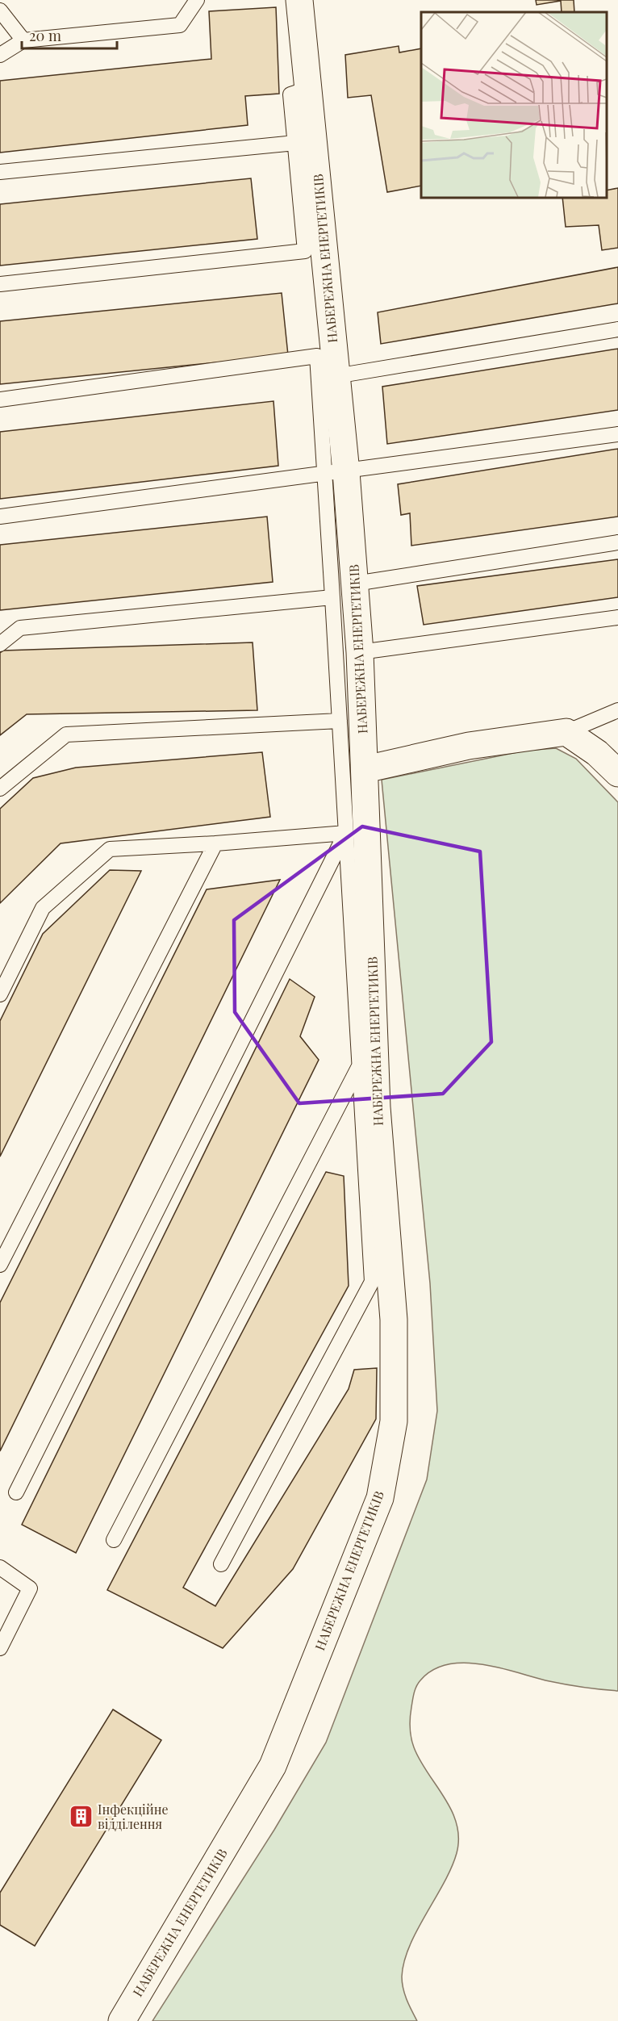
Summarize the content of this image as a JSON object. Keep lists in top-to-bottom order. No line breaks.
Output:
{"streets":{"street":["НАБЕРЕЖНА ЕНЕРГЕТИКІВ"]},"places":{"building":["Інфекційне відділення"]},"scale_bar":"20 m"}
